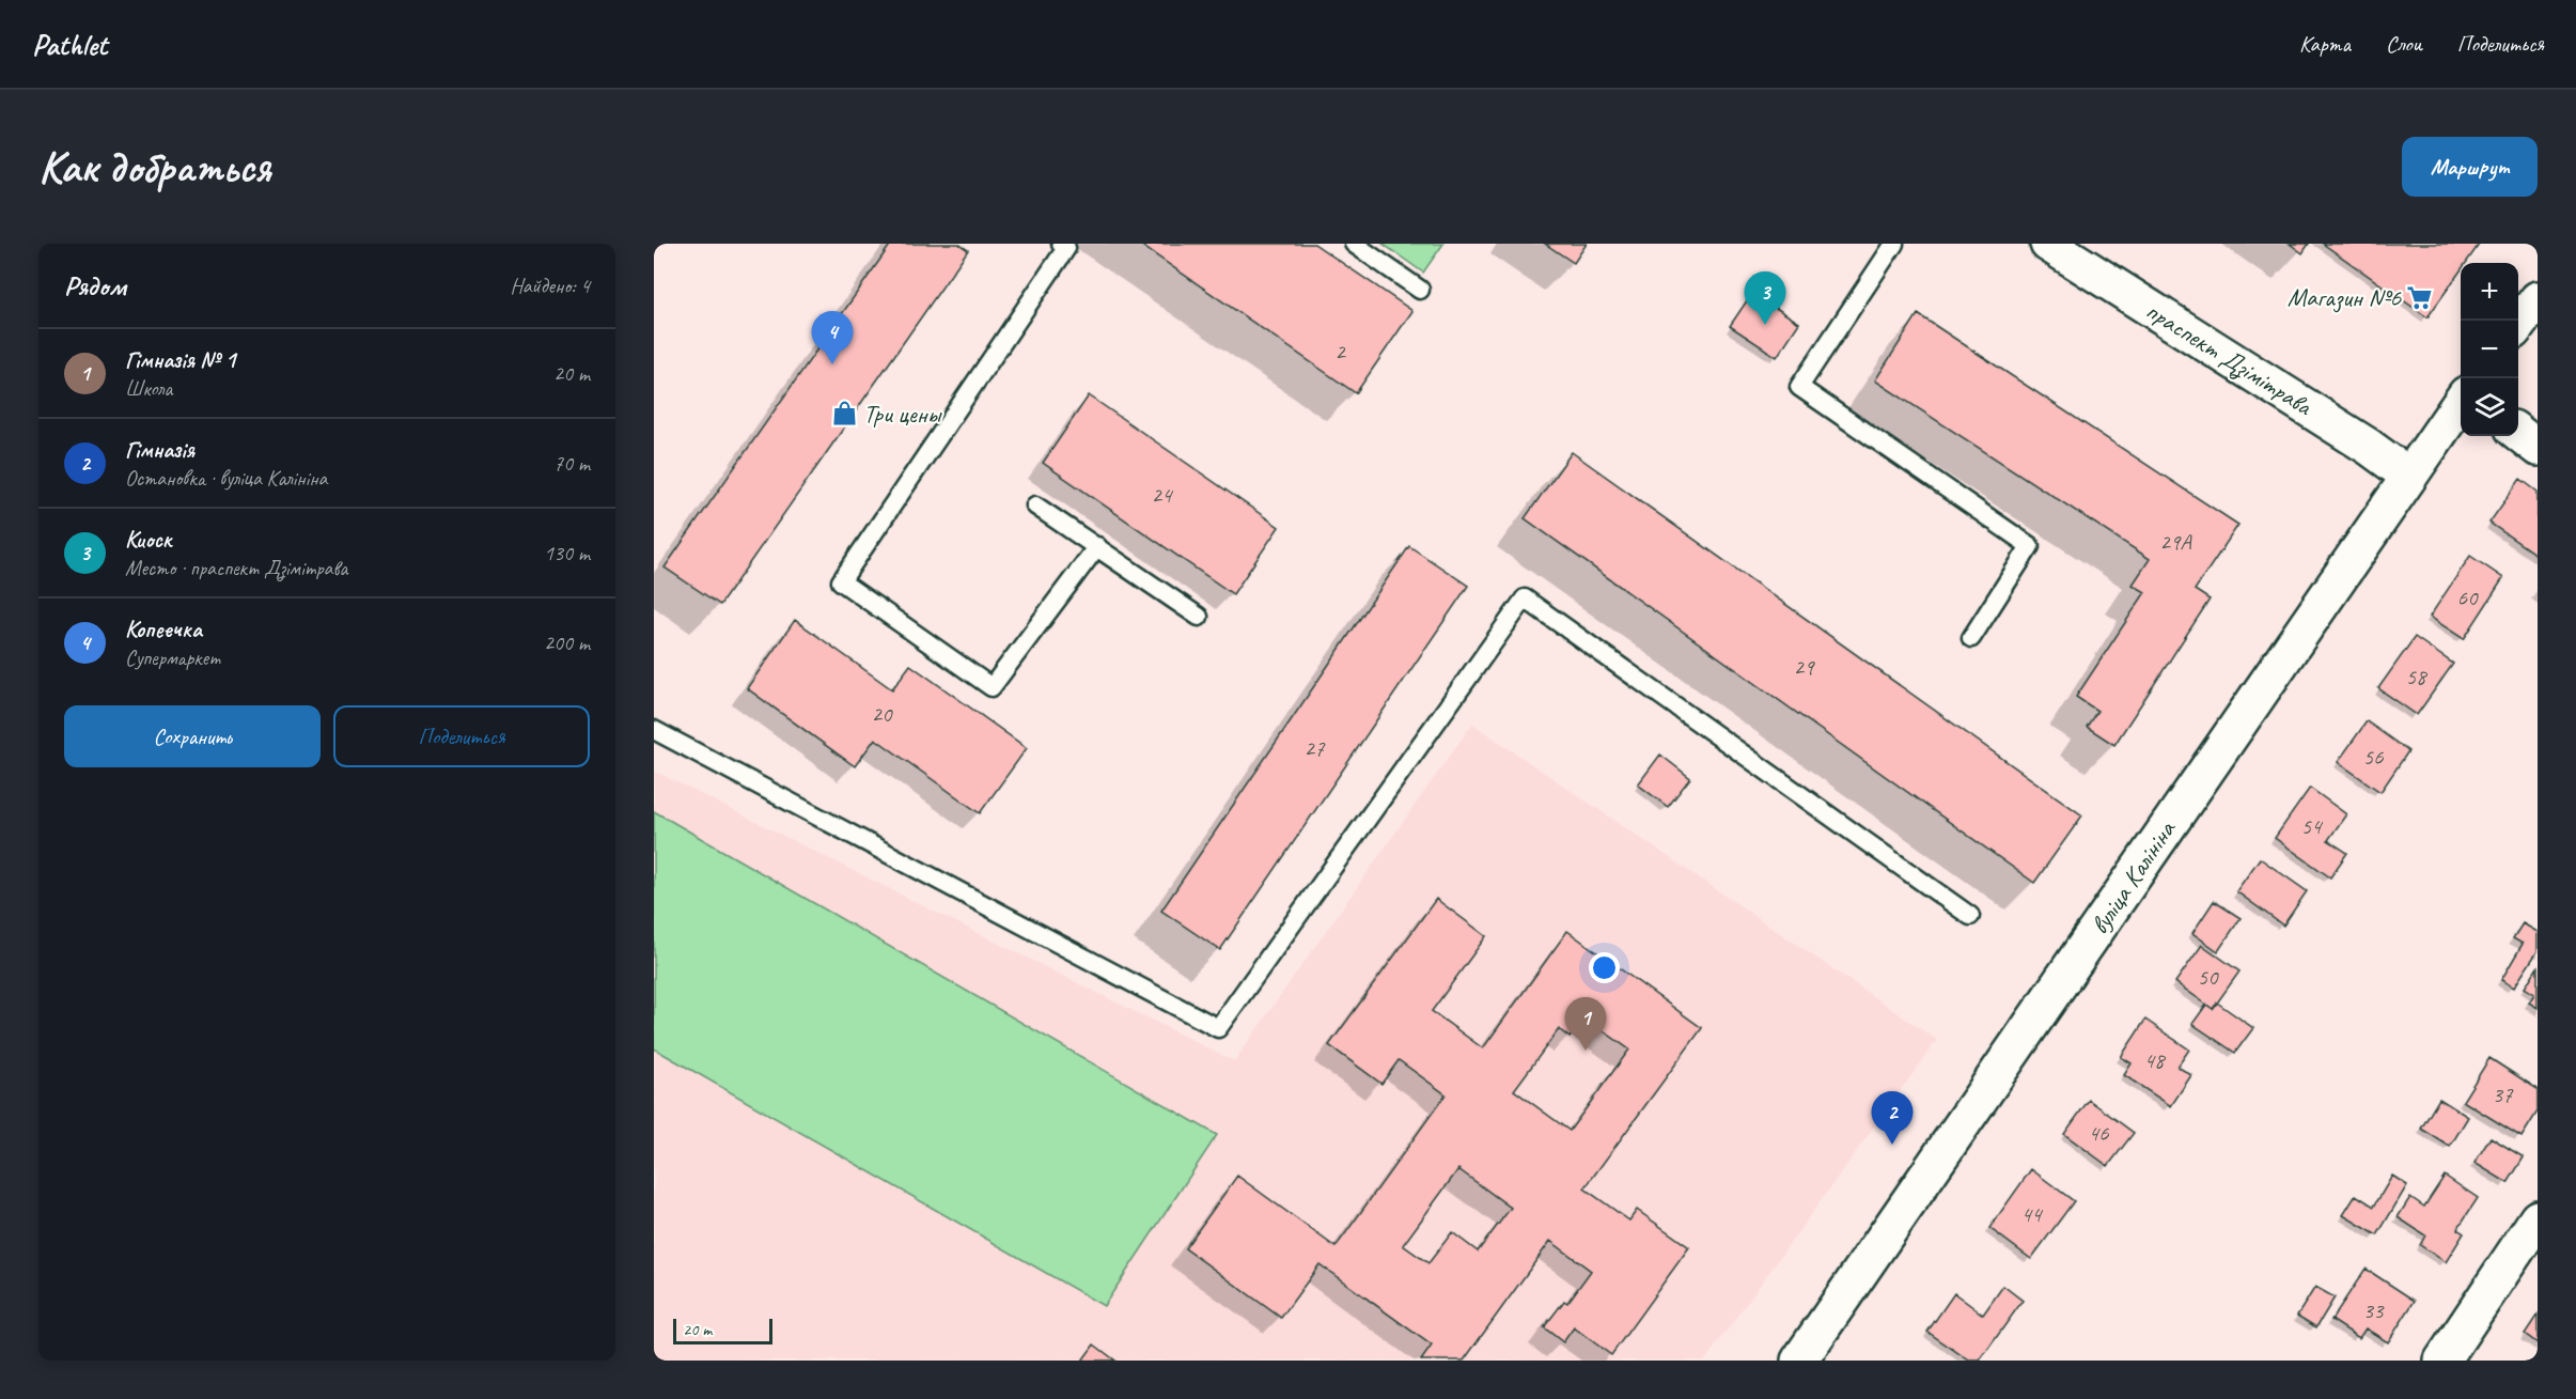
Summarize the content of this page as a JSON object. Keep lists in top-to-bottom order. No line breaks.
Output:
{"streets":{"main road":["праспект Дзімітрава","вуліца Калініна"]},"crossings":[["праспект Дзімітрава","вуліца Калініна"]],"places":{"supermarket":["Магазин №6"],"shop":["Три цены"]},"house_numbers":["2","24","29А","60","29","58","20","27","56","54","50","48","37","46","44","33"],"scale_bar":"20 m","page":{"header":"Pathlet","nav":["Карта","Слои","Поделиться"],"buttons":["Маршрут",["Сохранить","Поделиться"]],"title":"Как добраться","heading":["Рядом","Найдено: 4"],"map_buttons":["+","−"],"pins":["3","4","1","2"],"list":[{"mark":"1","name":"Гімназія № 1","note":"Школа","value":"20 m"},{"mark":"2","name":"Гімназія","note":"Остановка · вуліца Калініна","value":"70 m"},{"mark":"3","name":"Киоск","note":"Место · праспект Дзімітрава","value":"130 m"},{"mark":"4","name":"Копеечка","note":"Супермаркет","value":"200 m"}],"scale":"20 m"}}
